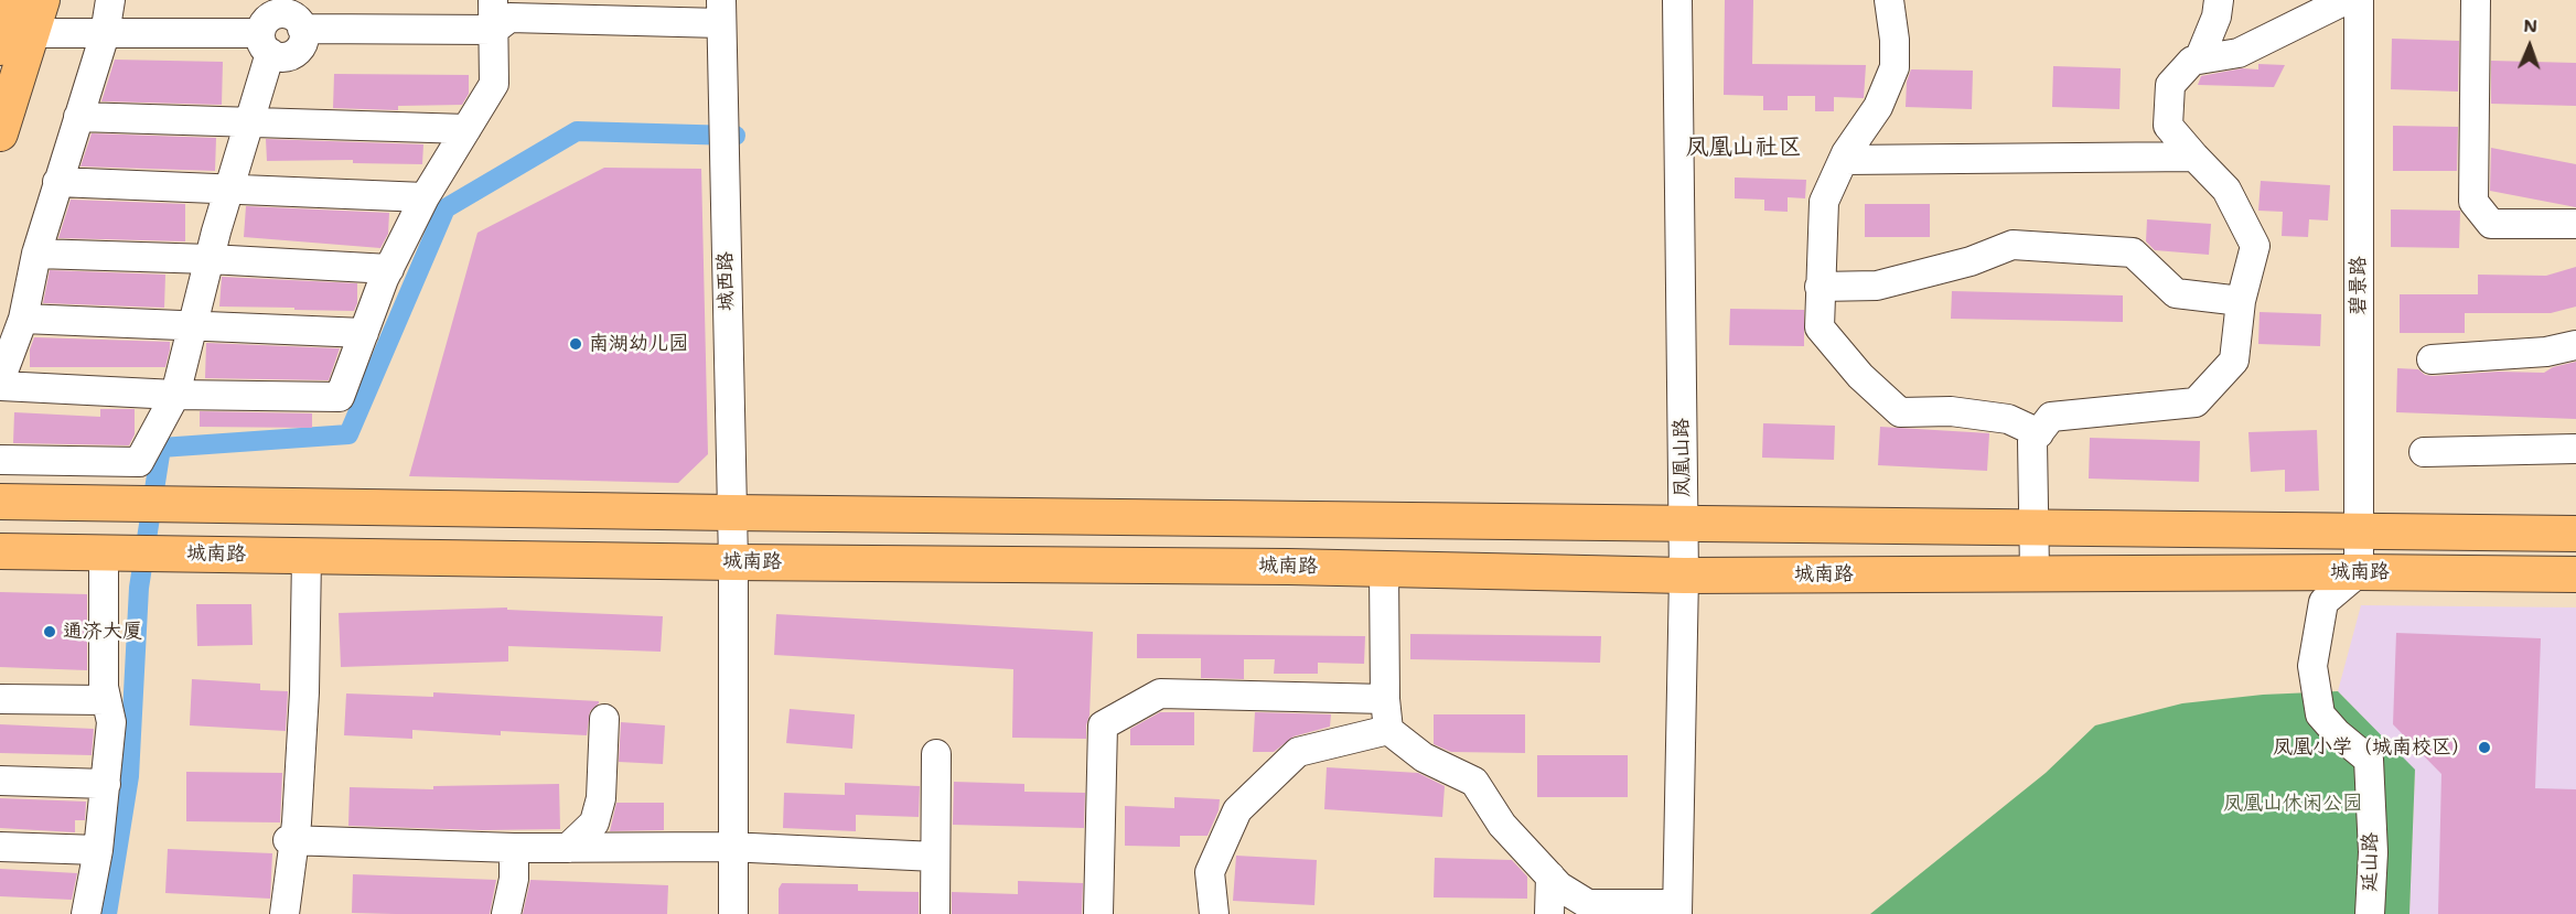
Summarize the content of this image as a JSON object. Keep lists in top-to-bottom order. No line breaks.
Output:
{"streets":{"main road":["城南路"],"street":["城西路","碧景路","凤凰山路","延山路"]},"crossings":[["城西路","城南路"],["碧景路","城南路"],["碧景路","延山路"],["凤凰山路","城南路"],["城南路","延山路"]],"districts":["凤凰山社区"],"parks":["凤凰山休闲公园"],"places":["南湖幼儿园","通济大厦","凤凰小学（城南校区）"],"north":"top"}
